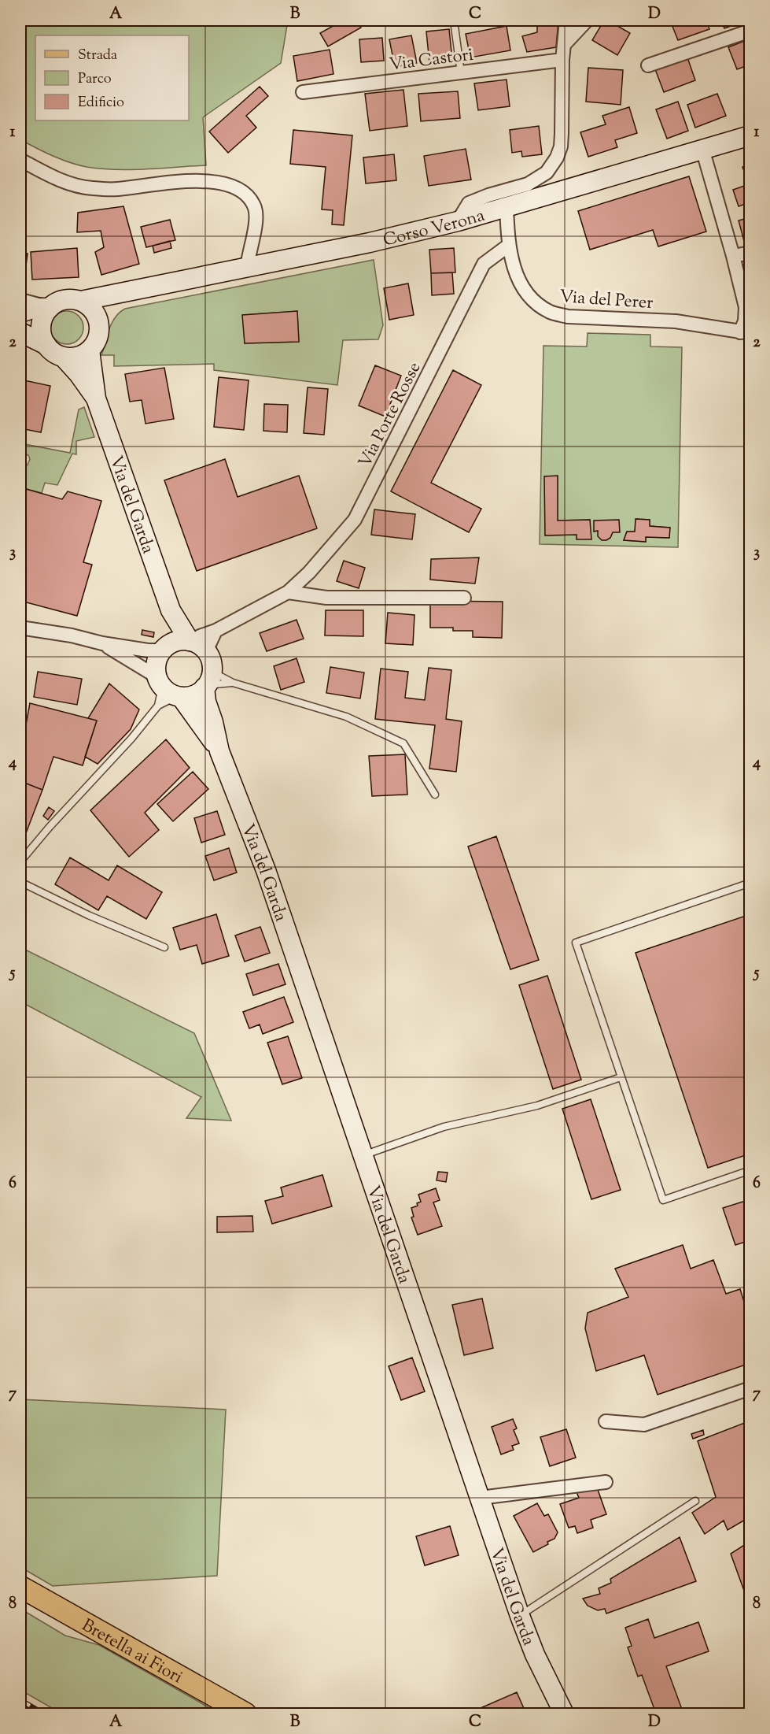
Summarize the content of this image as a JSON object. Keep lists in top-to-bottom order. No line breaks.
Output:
{"streets":{"main road":["Bretella ai Fiori"],"street":["Via Castori","Corso Verona","Via del Perer","Via Porte Rosse","Via del Garda"]},"crossings":[["Corso Verona","Via del Perer"],["Corso Verona","Via del Garda"],["Via del Perer","Via Porte Rosse"],["Via Porte Rosse","Via del Garda"]],"legend":["Strada","Parco","Edificio"],"grid":{"columns":["A","B","C","D"],"rows":["1","2","3","4","5","6","7","8"]}}
